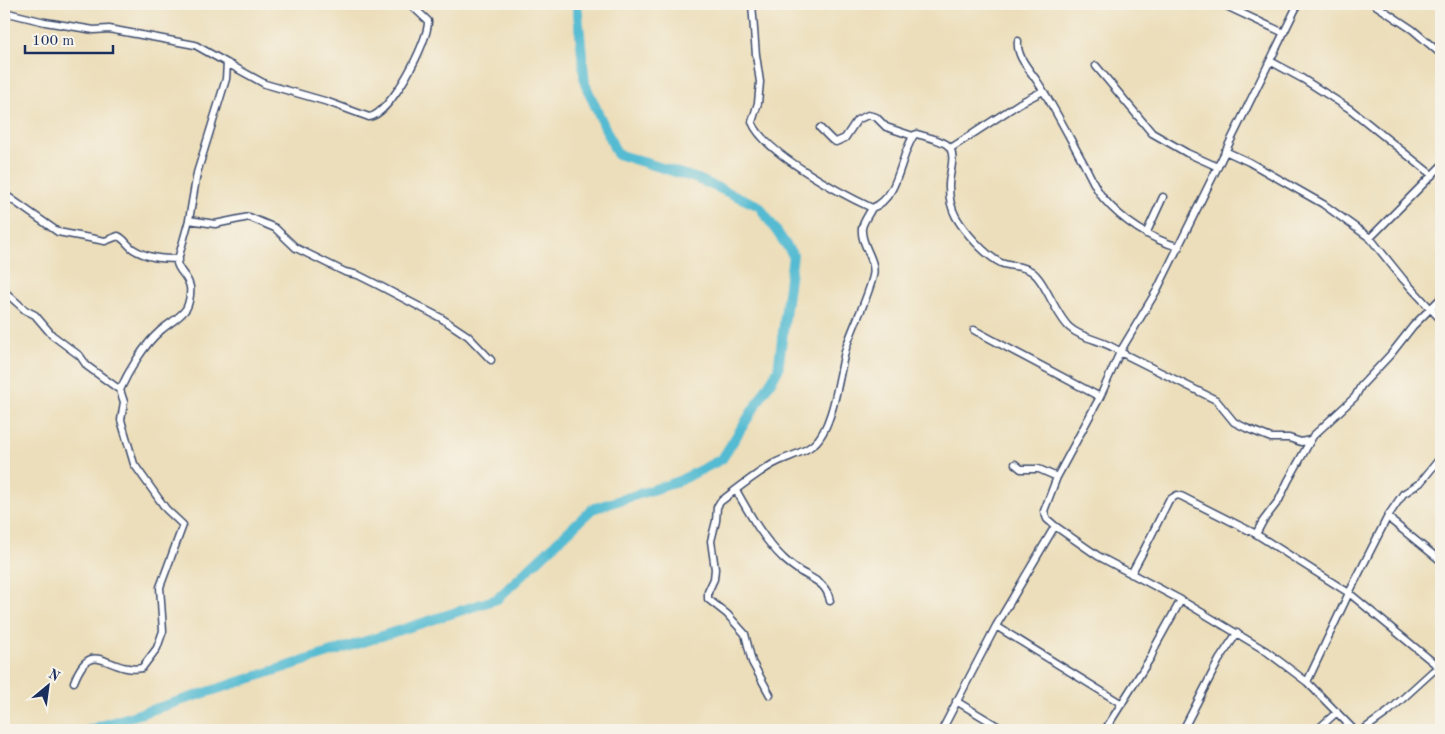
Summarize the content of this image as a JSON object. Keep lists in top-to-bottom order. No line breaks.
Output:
{"scale_bar":"100 m","north":"top right"}
